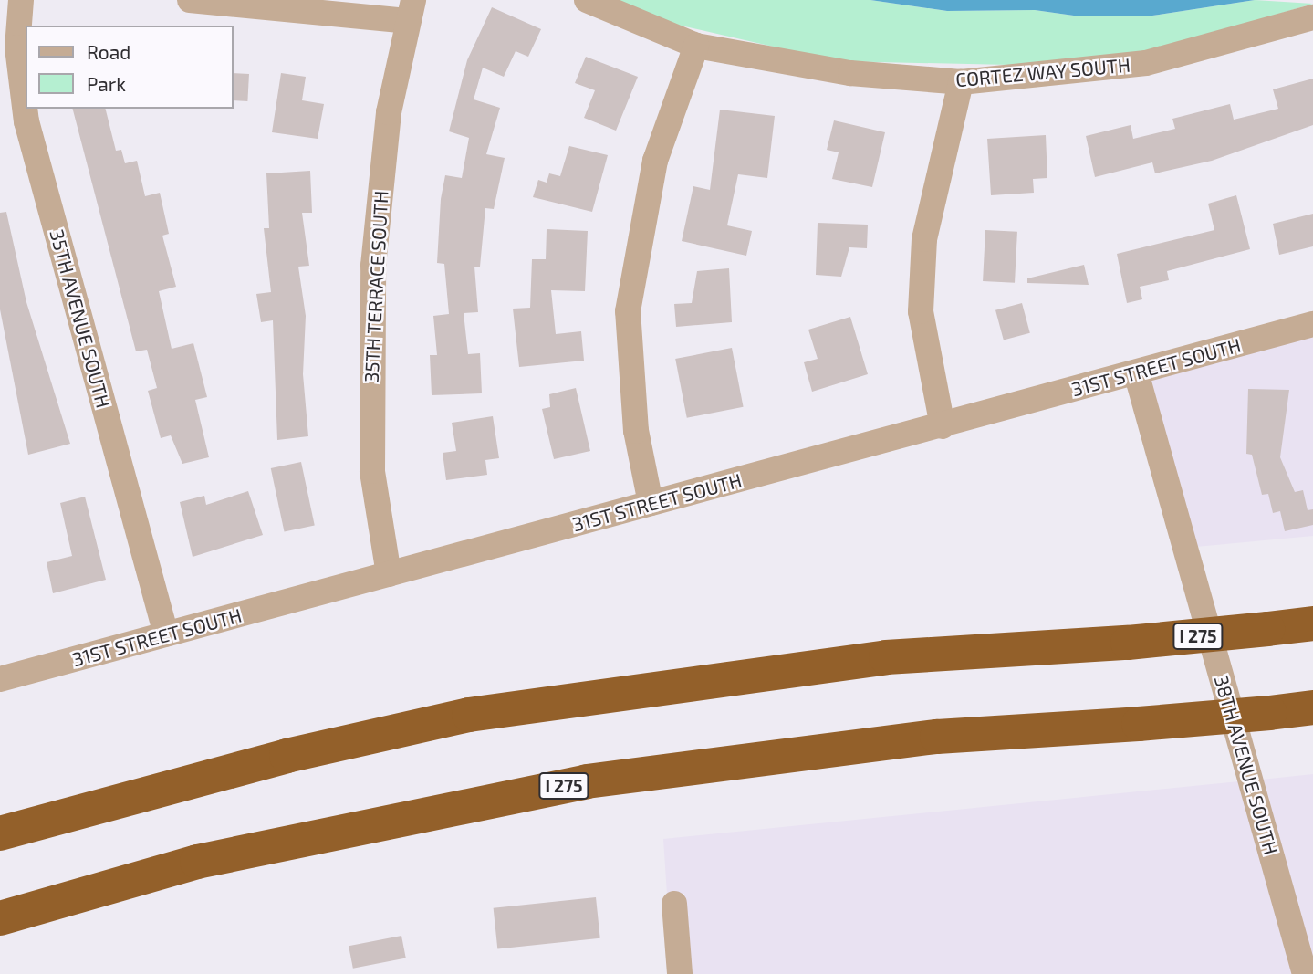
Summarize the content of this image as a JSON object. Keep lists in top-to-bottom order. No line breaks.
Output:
{"streets":{"highway":["I 275"],"street":["CORTEZ WAY SOUTH","35TH TERRACE SOUTH","35TH AVENUE SOUTH","31ST STREET SOUTH","38TH AVENUE SOUTH"]},"crossings":[["35TH TERRACE SOUTH","31ST STREET SOUTH"],["35TH AVENUE SOUTH","31ST STREET SOUTH"],["31ST STREET SOUTH","38TH AVENUE SOUTH"]],"legend":["Road","Park"]}
